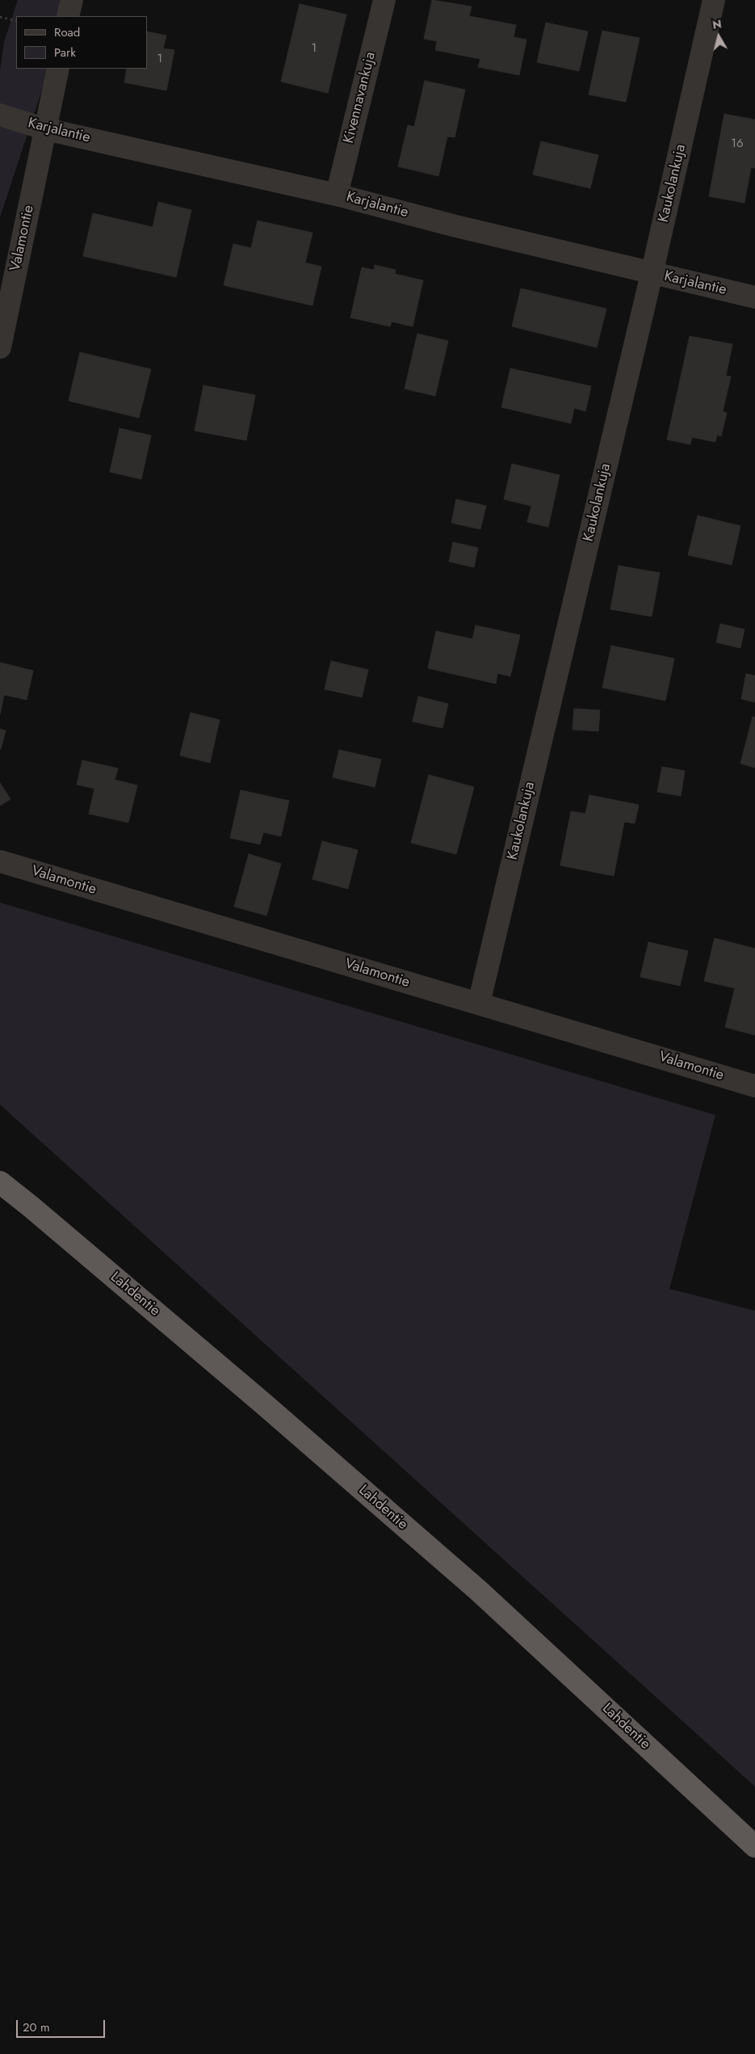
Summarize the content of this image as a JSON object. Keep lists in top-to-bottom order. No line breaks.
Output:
{"streets":{"highway":["Lahdentie"],"street":["Kivennavankuja","Karjalantie","Kaukolankuja","Valamontie"]},"crossings":[["Kivennavankuja","Karjalantie"],["Karjalantie","Kaukolankuja"],["Karjalantie","Valamontie"],["Kaukolankuja","Valamontie"]],"house_numbers":["1","1","16"],"legend":["Road","Park"],"scale_bar":"20 m","north":"top"}
